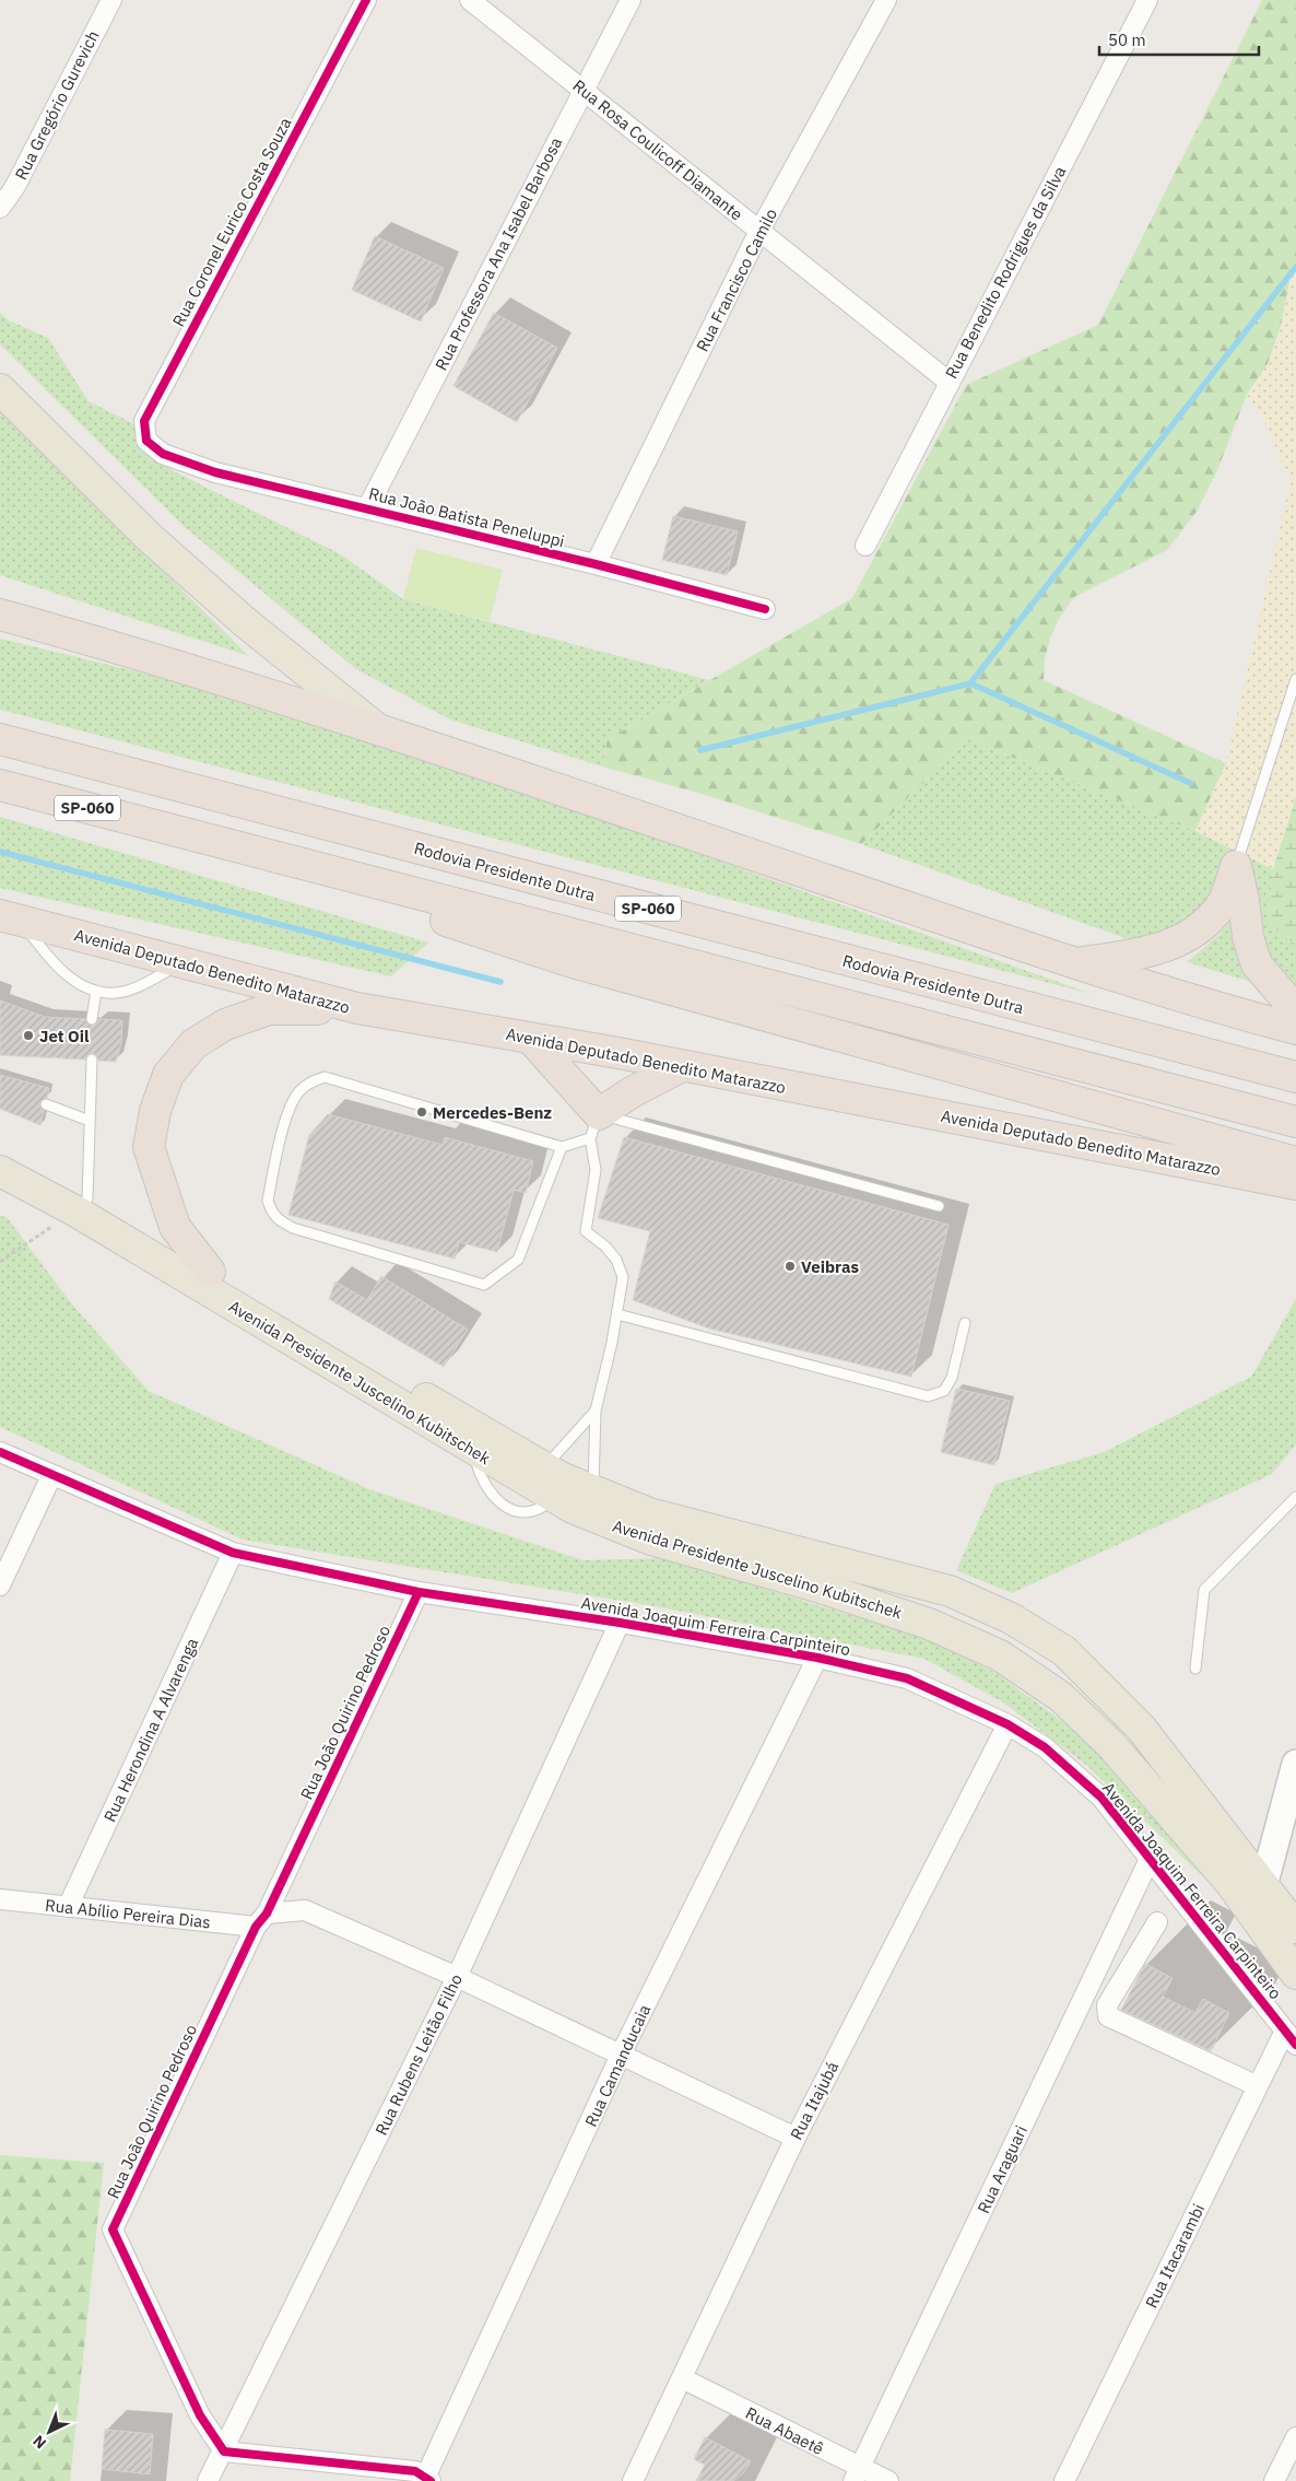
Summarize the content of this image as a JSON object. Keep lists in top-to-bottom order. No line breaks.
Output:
{"streets":{"highway":["SP-060","Rodovia Presidente Dutra","Avenida Deputado Benedito Matarazzo"],"main road":["Avenida Presidente Juscelino Kubitschek"],"street":["Rua Gregório Gurevich","Rua Rosa Coulicoff Diamante","Rua Coronel Eurico Costa Souza","Rua Professora Ana Isabel Barbosa","Rua Benedito Rodrigues da Silva","Rua Francisco Camilo","Rua João Batista Peneluppi","Avenida Joaquim Ferreira Carpinteiro","Rua João Quirino Pedroso","Rua Herondina A Alvarenga","Rua Abílio Pereira Dias","Rua Rubens Leitão Filho","Rua Camanducaia","Rua Itajubá","Rua Araguari","Rua Itacarambi","Rua Abaetê"]},"crossings":[["Rua Rosa Coulicoff Diamante","Rua Professora Ana Isabel Barbosa"],["Rua Rosa Coulicoff Diamante","Rua Benedito Rodrigues da Silva"],["Rua Rosa Coulicoff Diamante","Rua Francisco Camilo"],["Rua Coronel Eurico Costa Souza","Rua João Batista Peneluppi"],["Rua Professora Ana Isabel Barbosa","Rua João Batista Peneluppi"],["Rua Francisco Camilo","Rua João Batista Peneluppi"],["Avenida Joaquim Ferreira Carpinteiro","Rua João Quirino Pedroso"],["Avenida Joaquim Ferreira Carpinteiro","Rua Herondina A Alvarenga"],["Avenida Joaquim Ferreira Carpinteiro","Rua Rubens Leitão Filho"],["Avenida Joaquim Ferreira Carpinteiro","Rua Camanducaia"],["Avenida Joaquim Ferreira Carpinteiro","Rua Itajubá"],["Avenida Joaquim Ferreira Carpinteiro","Rua Araguari"],["Avenida Joaquim Ferreira Carpinteiro","Rua Itacarambi"],["Rua João Quirino Pedroso","Rua Abílio Pereira Dias"],["Rua João Quirino Pedroso","Rua Rubens Leitão Filho"],["Rua Herondina A Alvarenga","Rua Abílio Pereira Dias"],["Rua Abílio Pereira Dias","Rua Rubens Leitão Filho"],["Rua Abílio Pereira Dias","Rua Camanducaia"],["Rua Abílio Pereira Dias","Rua Itajubá"],["Rua Itajubá","Rua Abaetê"],["Rua Araguari","Rua Abaetê"]],"places":["Jet Oil","Mercedes-Benz","Veibras"],"scale_bar":"50 m","north":"bottom left"}
